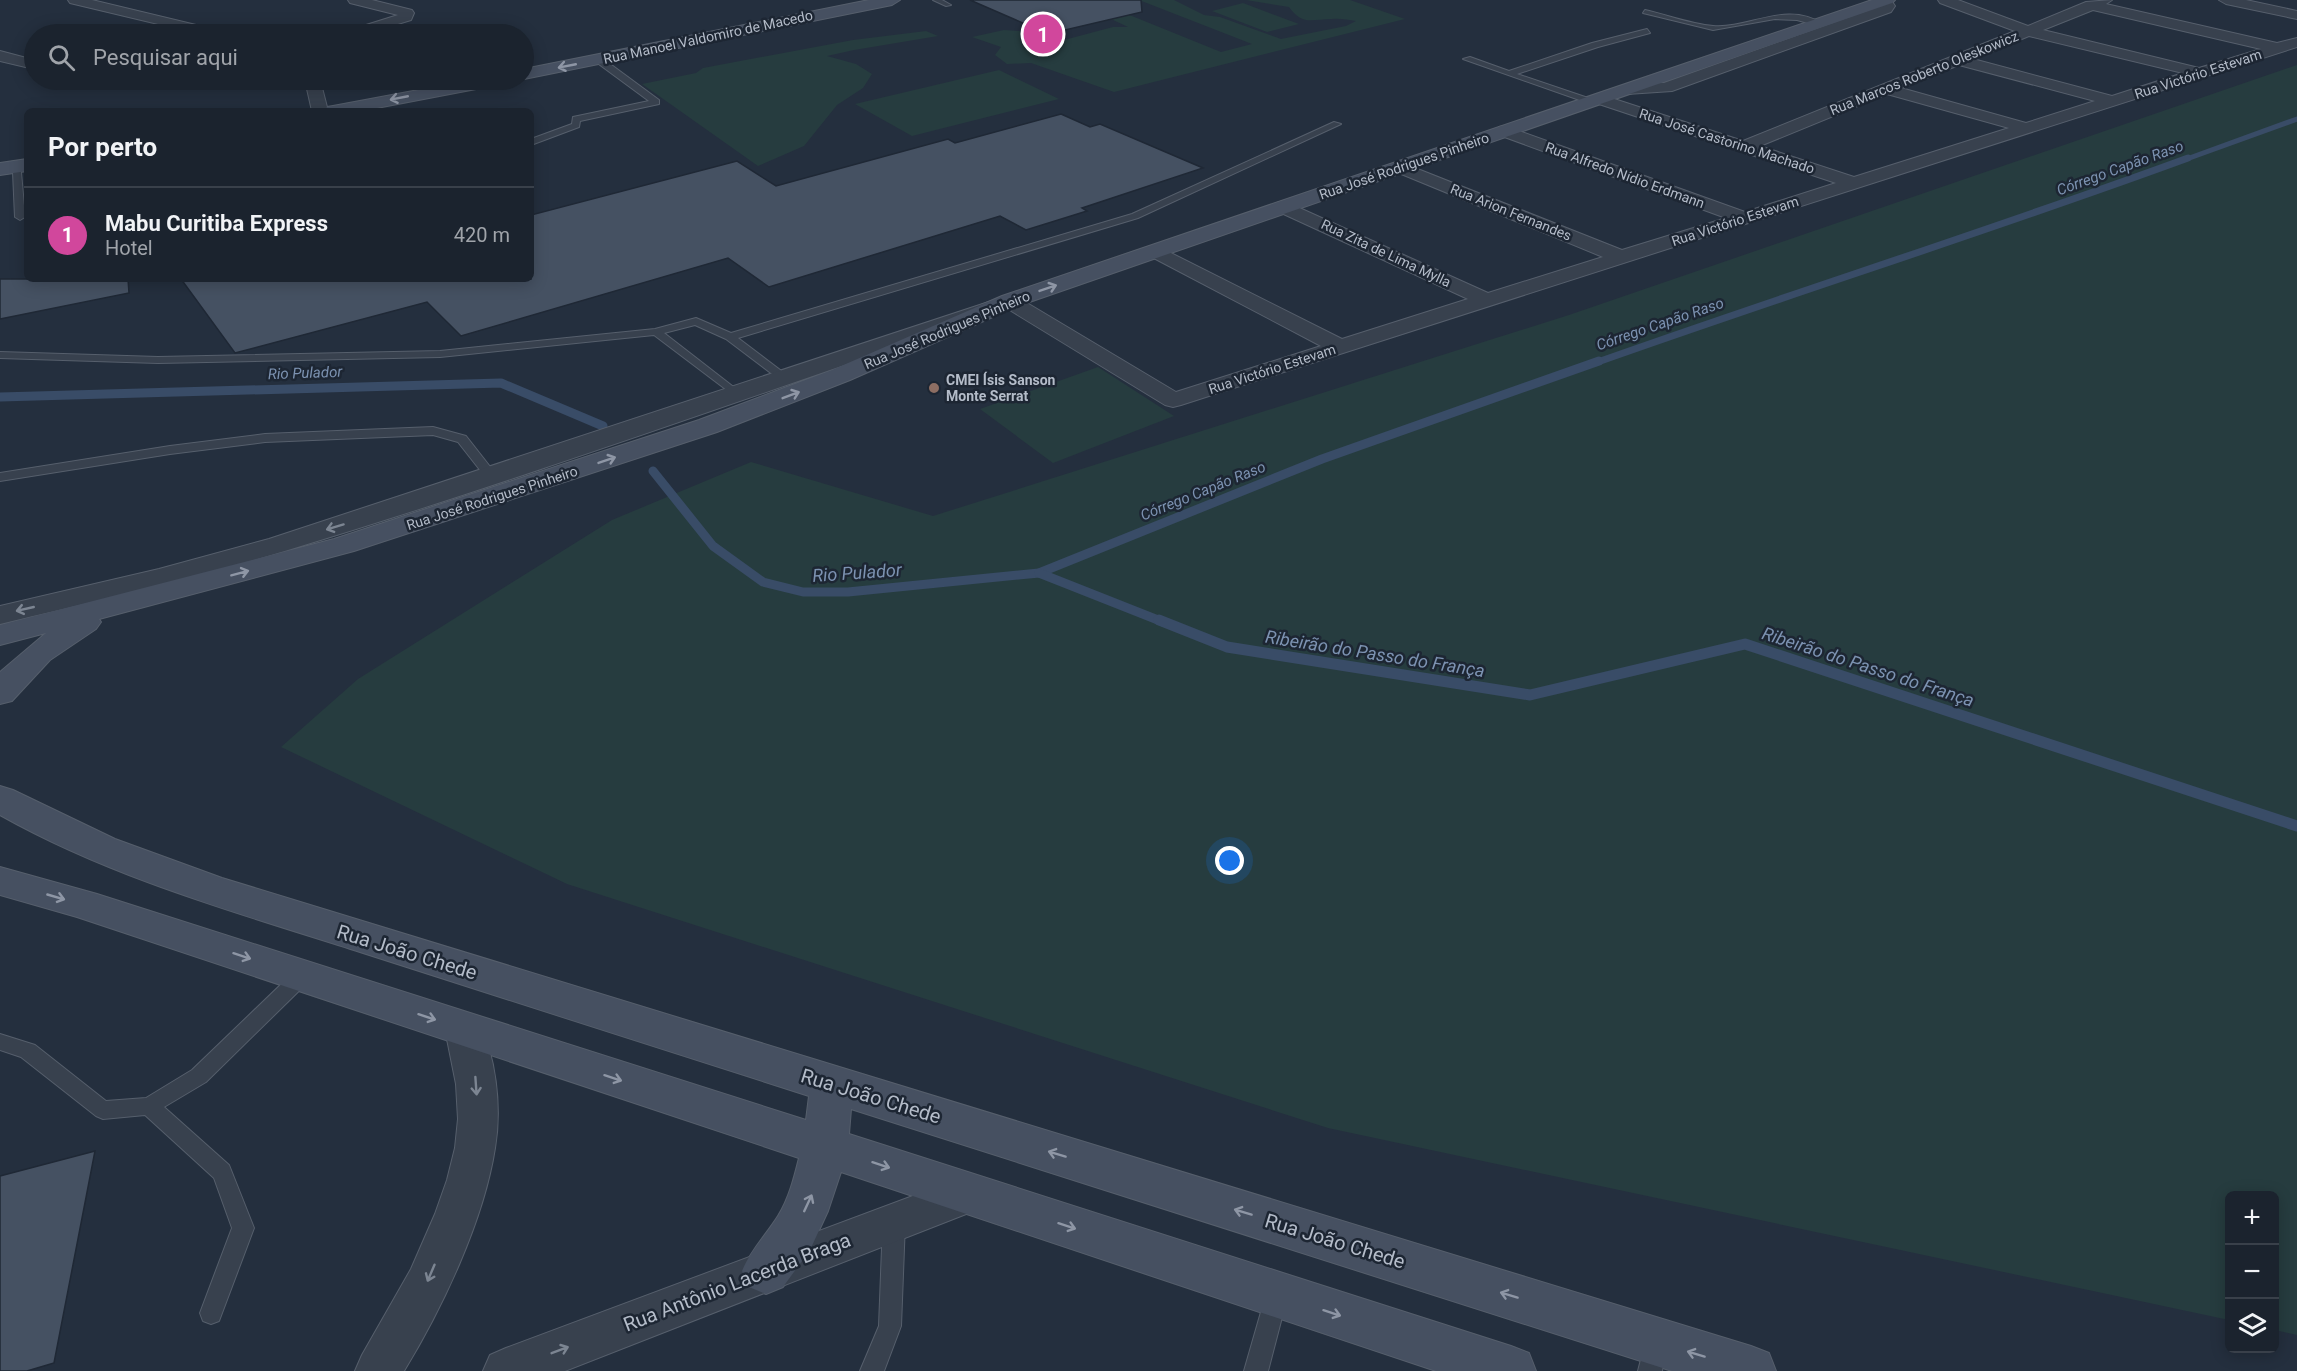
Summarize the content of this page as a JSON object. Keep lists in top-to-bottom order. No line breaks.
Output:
{"streets":{"main road":["Rua Manoel Valdomiro de Macedo","Rua José Rodrigues Pinheiro","Rua João Chede"],"street":["Rua Marcos Roberto Oleskowicz","Rua Victório Estevam","Rua José Castorino Machado","Rua Alfredo Nídio Erdmann","Rua Arion Fernandes","Rua Zita de Lima Mylla","Rua Antônio Lacerda Braga"]},"crossings":[["Rua Marcos Roberto Oleskowicz","Rua José Castorino Machado"],["Rua Victório Estevam","Rua José Castorino Machado"],["Rua Victório Estevam","Rua José Rodrigues Pinheiro"],["Rua Victório Estevam","Rua Alfredo Nídio Erdmann"],["Rua Victório Estevam","Rua Arion Fernandes"],["Rua Victório Estevam","Rua Zita de Lima Mylla"],["Rua José Castorino Machado","Rua José Rodrigues Pinheiro"],["Rua José Rodrigues Pinheiro","Rua Alfredo Nídio Erdmann"],["Rua José Rodrigues Pinheiro","Rua Arion Fernandes"],["Rua José Rodrigues Pinheiro","Rua Zita de Lima Mylla"]],"one_way":["Rua José Rodrigues Pinheiro","Rua Antônio Lacerda Braga"],"water":["Córrego Capão Raso","Rio Pulador","Ribeirão do Passo do França"],"places":["CMEI Ísis Sanson Monte Serrat"],"page":{"pins":"1","search":"Pesquisar aqui","heading":"Por perto","list":[{"mark":"1","name":"Mabu Curitiba Express","note":"Hotel","value":"420 m"}],"map_buttons":["+","−"]}}
